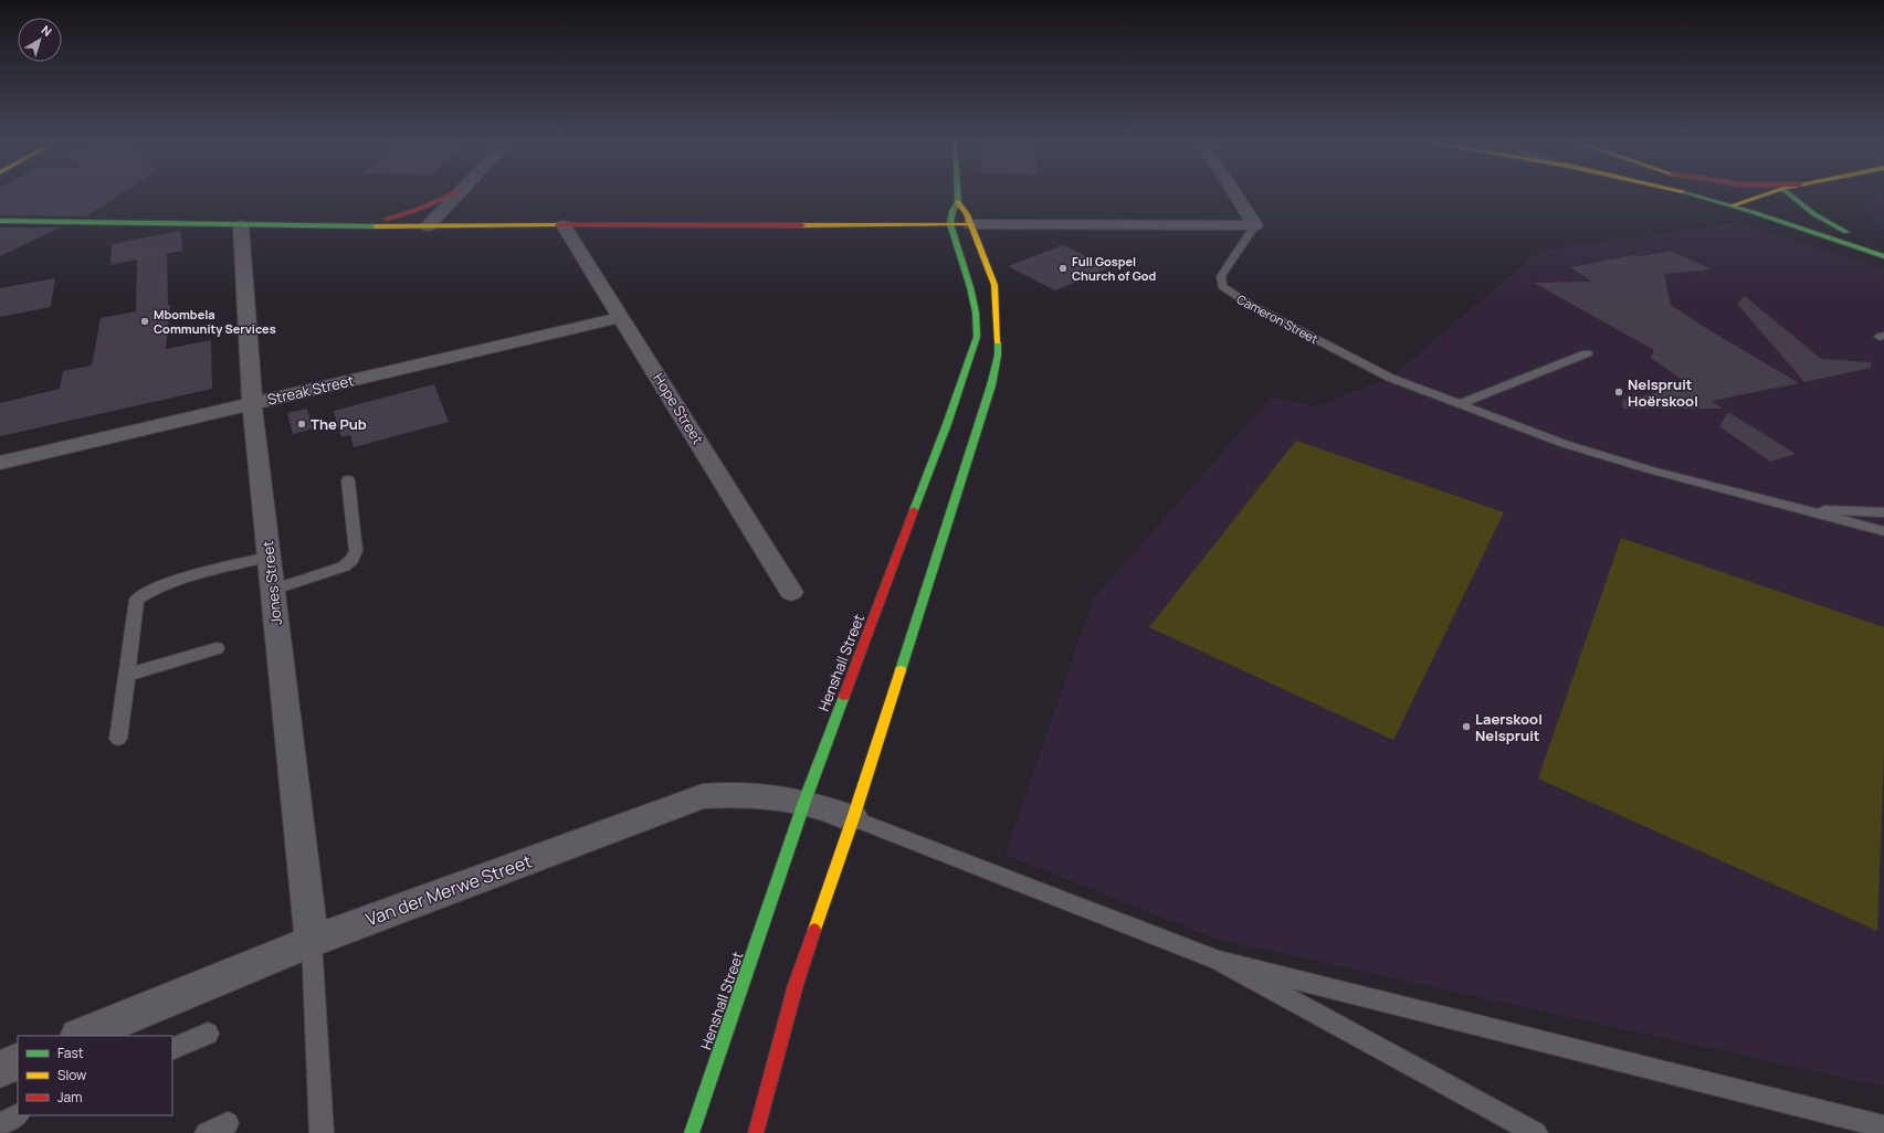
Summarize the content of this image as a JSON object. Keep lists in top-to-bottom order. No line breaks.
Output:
{"streets":{"street":["Streak Street","Hope Street","Jones Street","Henshall Street","Van der Merwe Street"],"lane":["Cameron Street"]},"crossings":[["Streak Street","Hope Street"],["Streak Street","Jones Street"],["Jones Street","Van der Merwe Street"],["Henshall Street","Van der Merwe Street"]],"places":["Full Gospel Church of God","Mbombela Community Services","Nelspruit Hoërskool","The Pub","Laerskool Nelspruit"],"legend":["Fast","Slow","Jam"],"north":"top right"}
